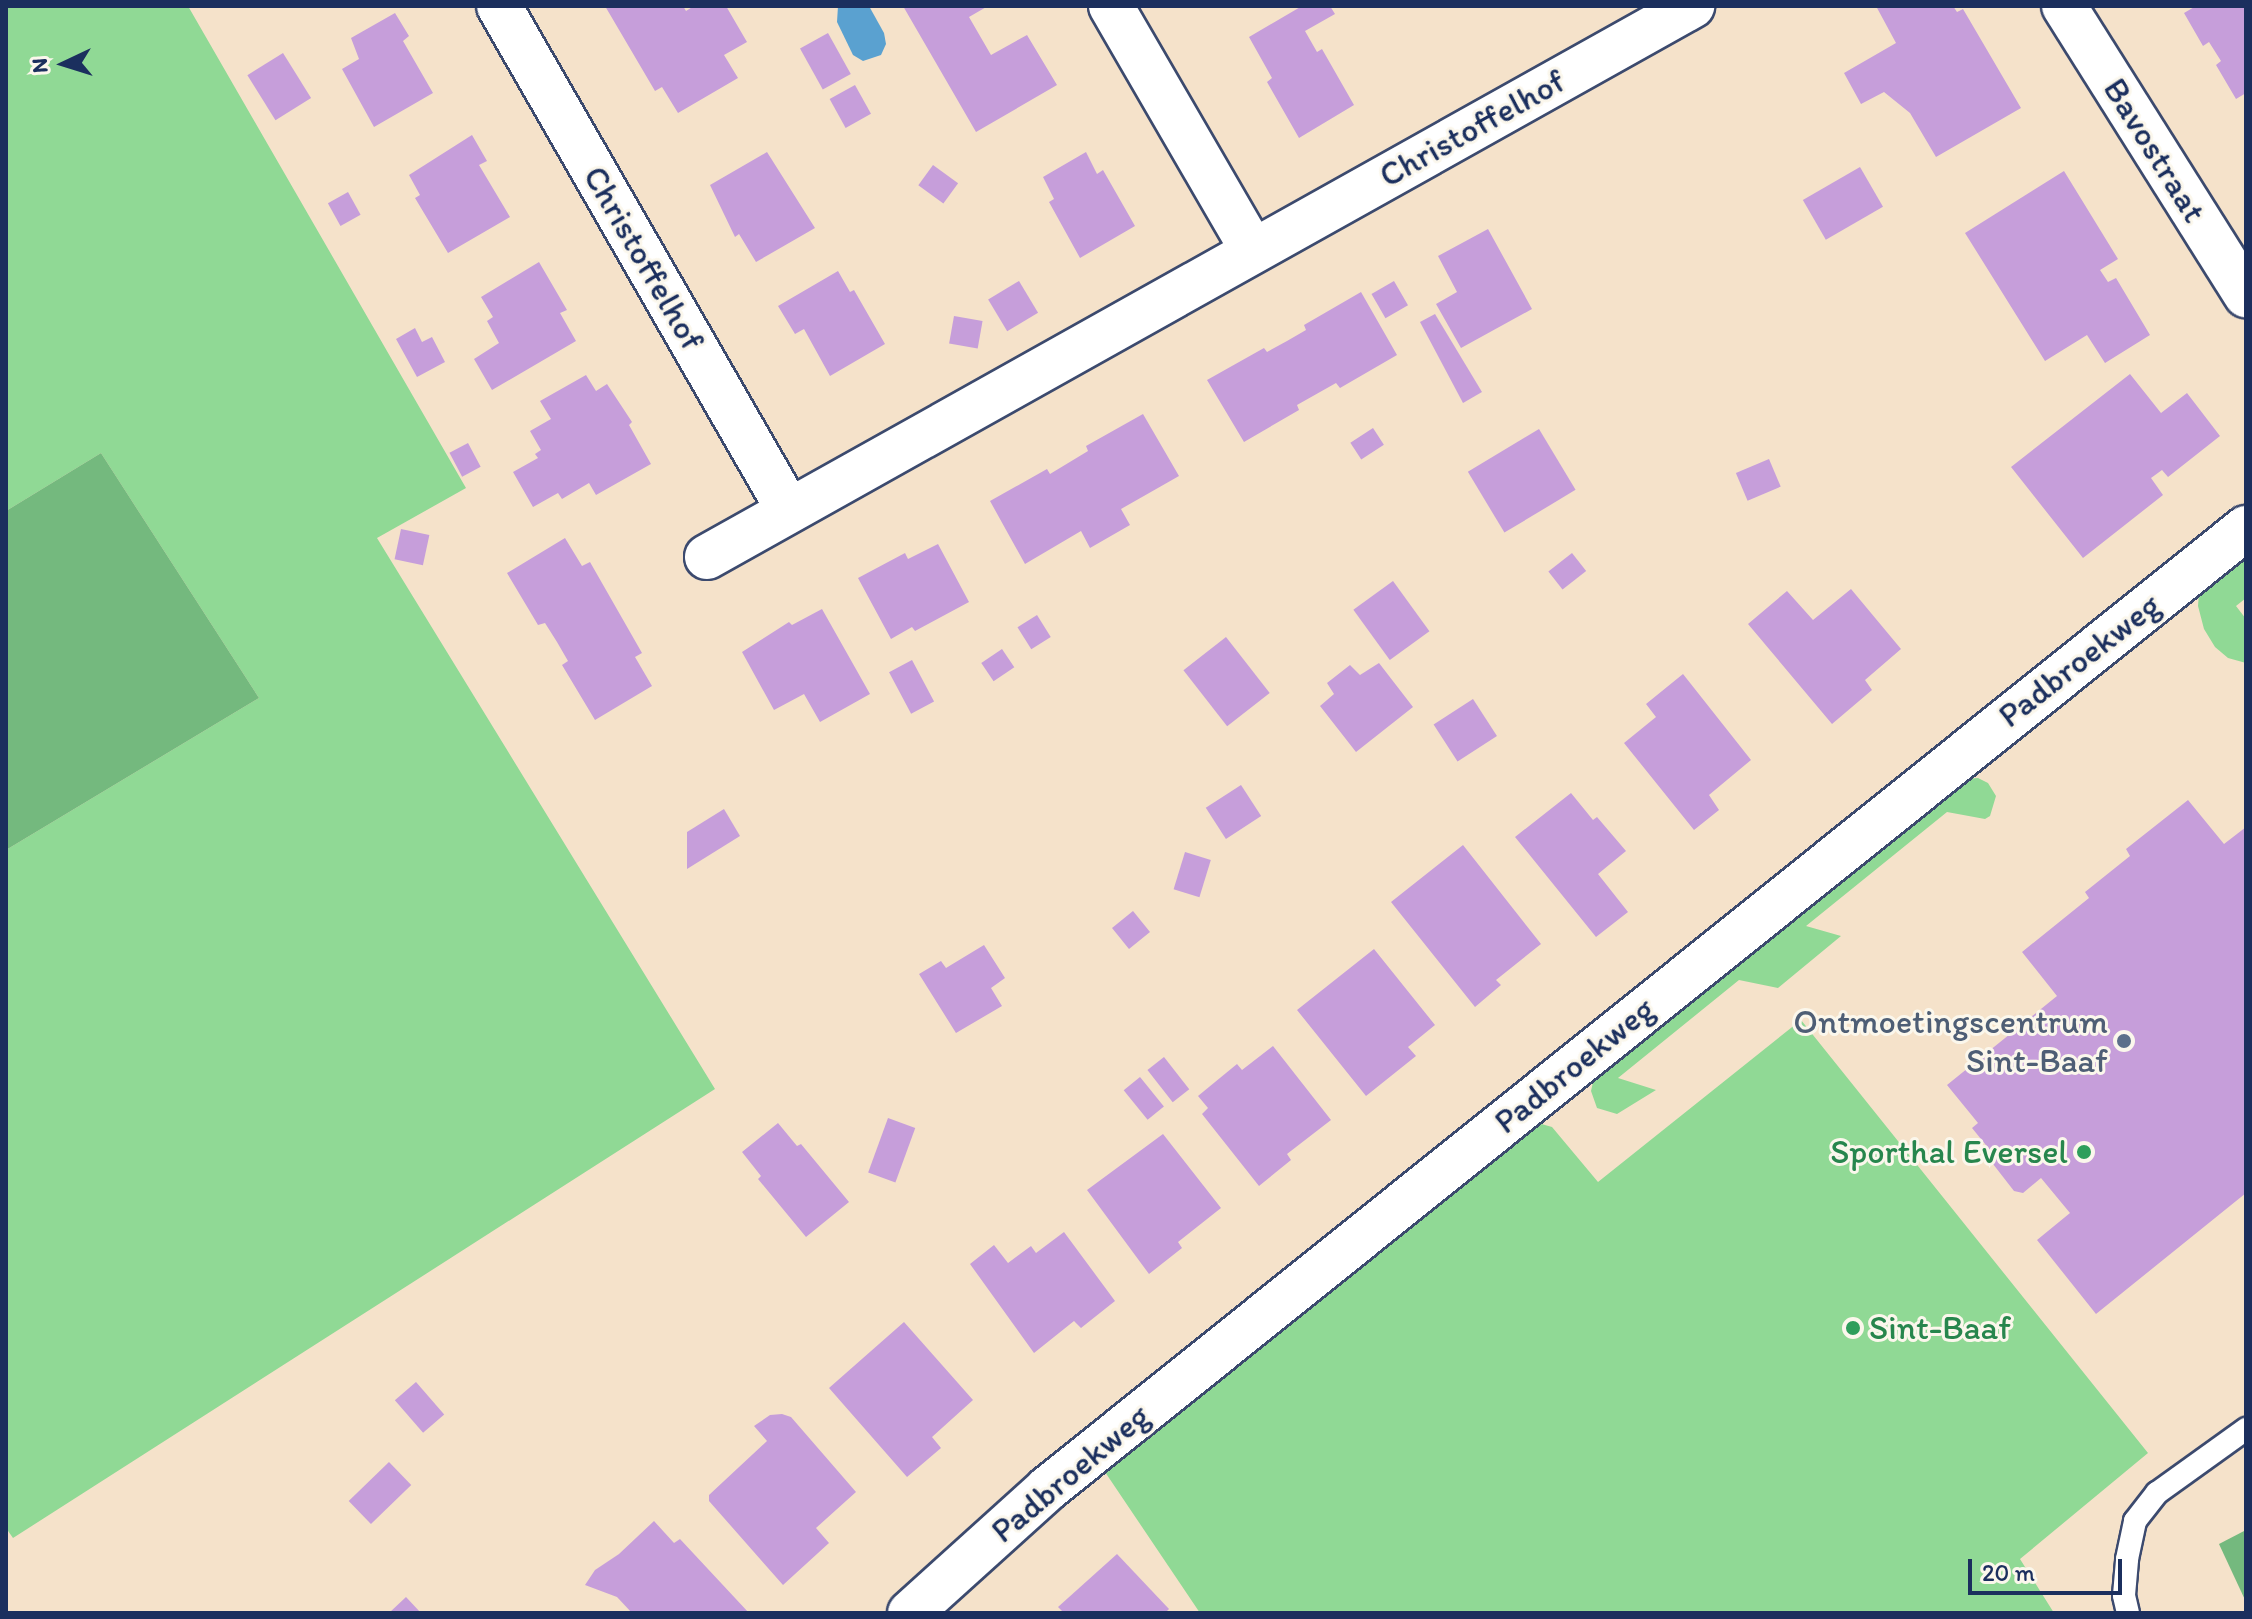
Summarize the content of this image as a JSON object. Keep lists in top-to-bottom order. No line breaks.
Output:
{"streets":{"street":["Christoffelhof","Bavostraat","Padbroekweg"]},"places":["Ontmoetingscentrum Sint-Baaf","Sporthal Eversel","Sint-Baaf"],"scale_bar":"20 m","north":"left"}
